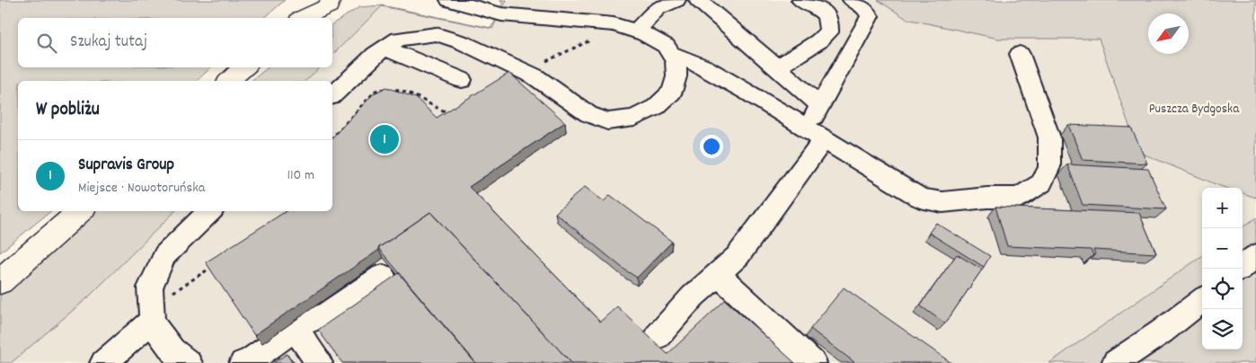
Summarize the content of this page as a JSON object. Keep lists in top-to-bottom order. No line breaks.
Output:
{"parks":["Puszcza Bydgoska"],"north":"bottom left","page":{"search":"Szukaj tutaj","heading":"W pobliżu","pins":"1","list":[{"mark":"1","name":"Supravis Group","note":"Miejsce · Nowotoruńska","value":"110 m"}],"map_buttons":["+","−"]}}
